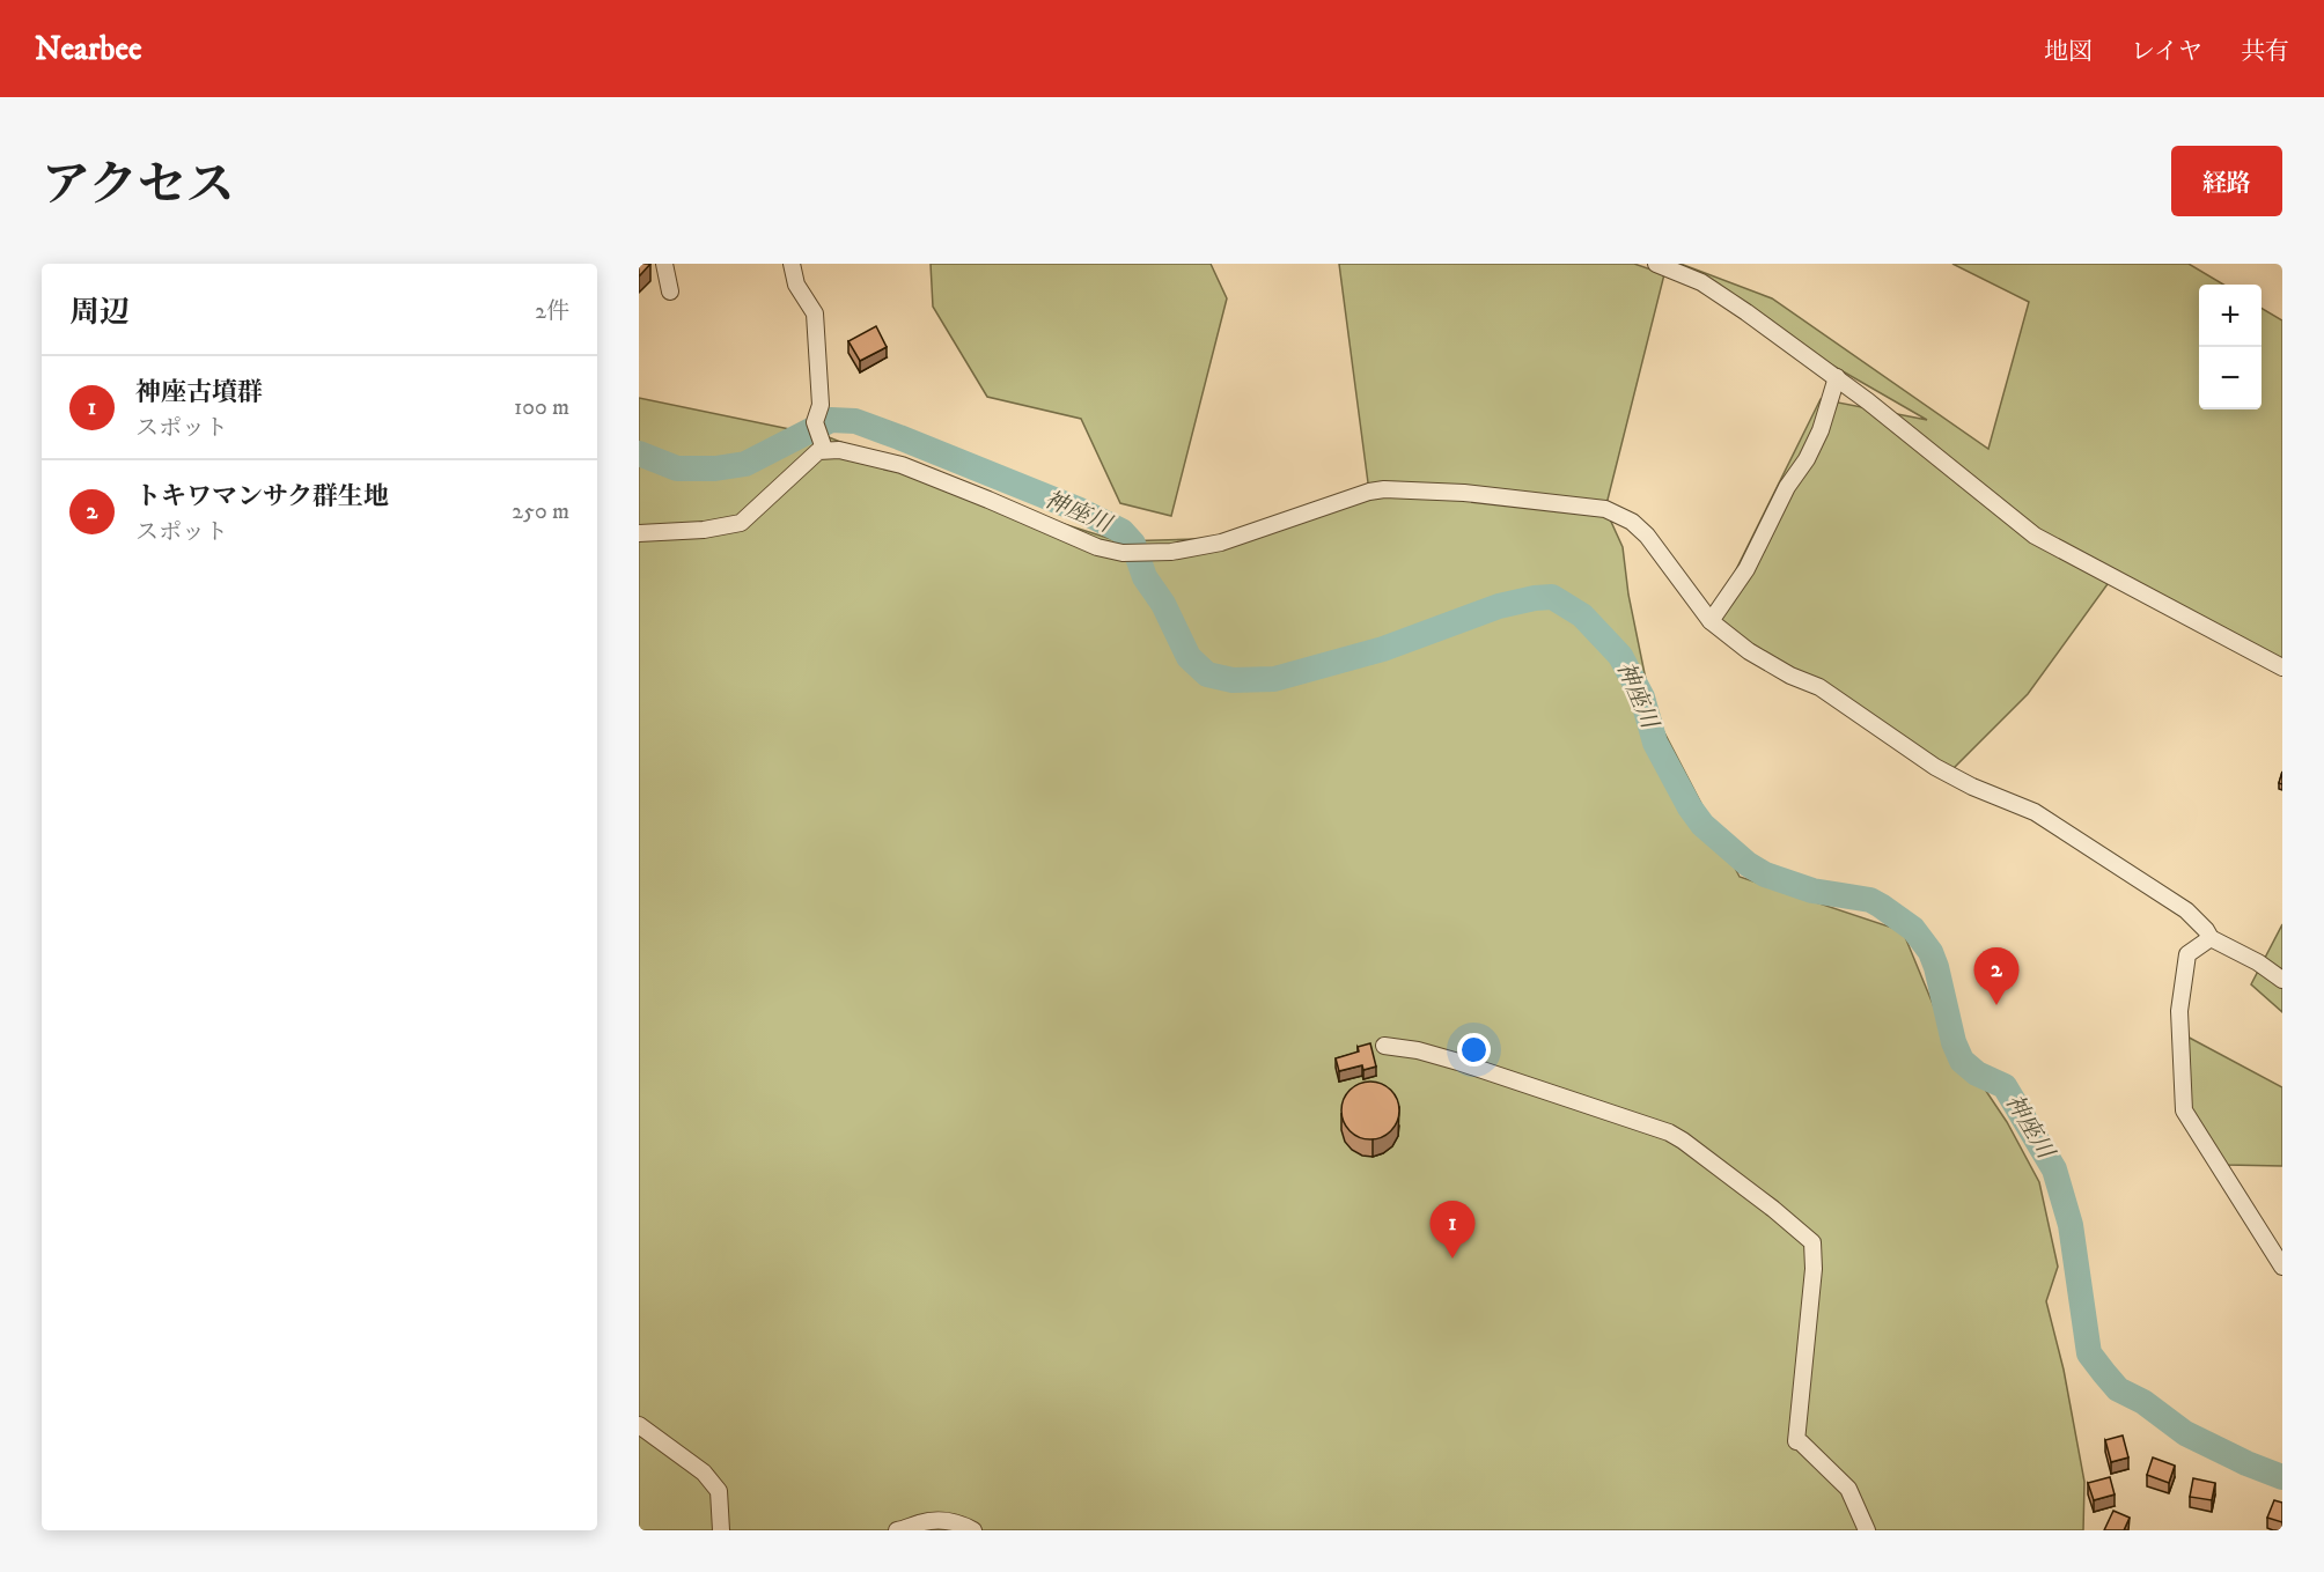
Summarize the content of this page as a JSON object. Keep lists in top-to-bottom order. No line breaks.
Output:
{"water":["神座川"],"page":{"header":"Nearbee","nav":["地図","レイヤ","共有"],"title":"アクセス","buttons":"経路","heading":["周辺","2件"],"map_buttons":["+","−"],"list":[{"mark":"1","name":"神座古墳群","note":"スポット","value":"100 m"},{"mark":"2","name":"トキワマンサク群生地","note":"スポット","value":"250 m"}],"pins":["2","1"]}}
